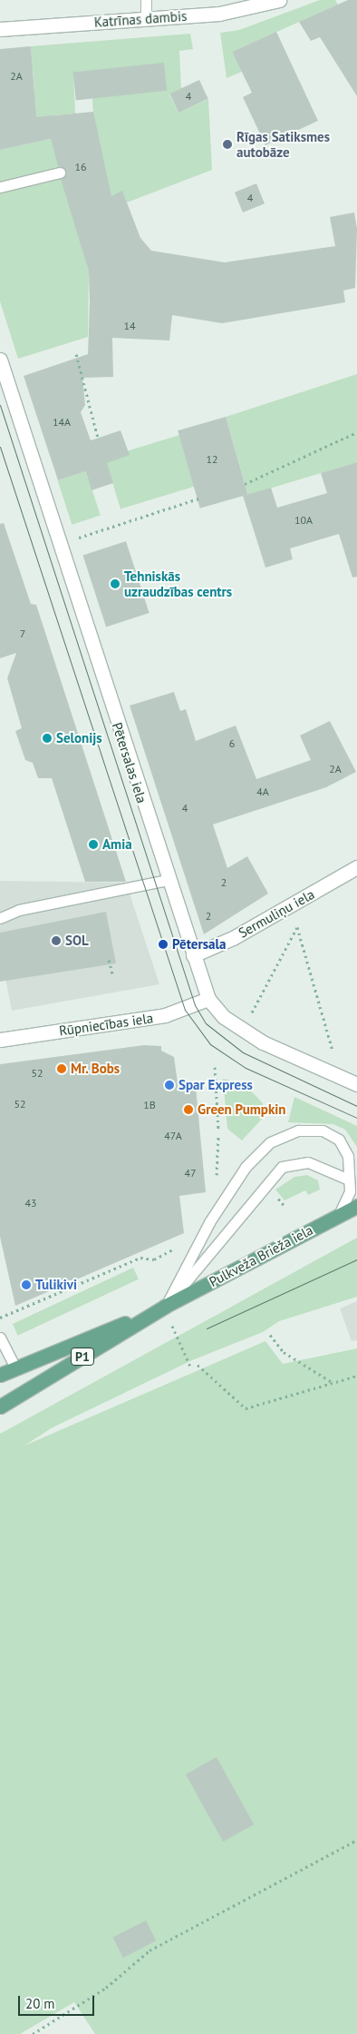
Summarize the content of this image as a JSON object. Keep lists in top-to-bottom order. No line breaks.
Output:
{"streets":{"main road":["Pulkveža Brieža iela","P1"],"street":["Katrīnas dambis","Pētersalas iela","Sermuliņu iela","Rūpniecības iela"]},"crossings":[["Pētersalas iela","Sermuliņu iela"],["Pētersalas iela","Rūpniecības iela"]],"places":["Rīgas Satiksmes autobāze","Tehniskās uzraudzības centrs","Selonijs","Amia","SOL","Pētersala","Mr. Bobs","Spar Express","Green Pumpkin","Tulikivi"],"house_numbers":["2A","4","16","4","14","14A","12","10A","7","6","2A","4A","4","2","2","52","52","1B","47A","47","43"],"scale_bar":"20 m"}
